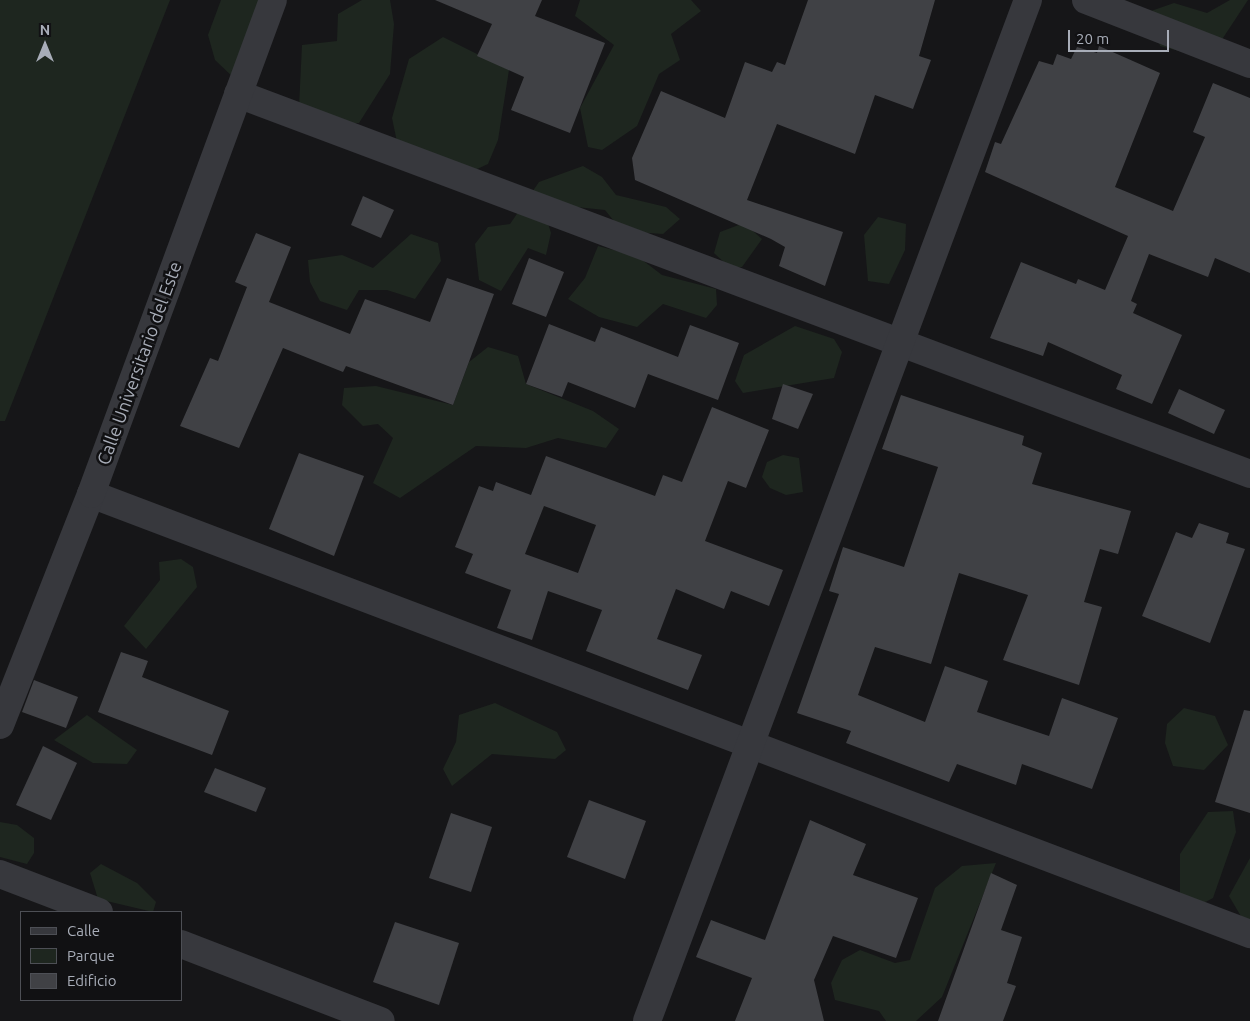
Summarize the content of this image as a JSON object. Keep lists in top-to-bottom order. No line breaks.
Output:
{"streets":{"street":["Calle Universitario del Este"]},"legend":["Calle","Parque","Edificio"],"scale_bar":"20 m","north":"top"}
